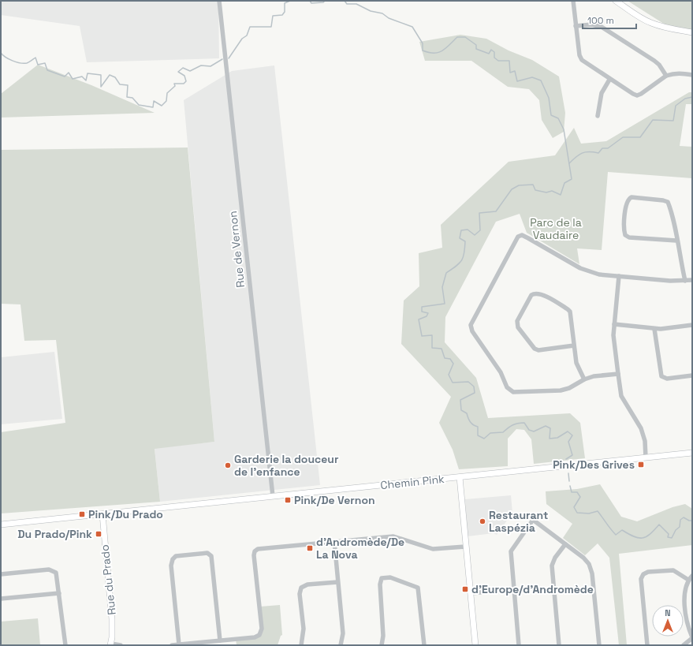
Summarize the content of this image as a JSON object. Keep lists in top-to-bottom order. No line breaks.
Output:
{"streets":{"main road":["Chemin Pink","Rue du Prado"],"street":["Rue de Vernon"]},"crossings":[["Rue de Vernon","Chemin Pink"],["Chemin Pink","Rue du Prado"]],"parks":["Parc de la Vaudaire"],"places":{"transit":["Pink/Des Grives","Pink/De Vernon","Pink/Du Prado","Du Prado/Pink","d'Andromède/De La Nova","d'Europe/d'Andromède"],"other":["Garderie la douceur de l'enfance","Restaurant Laspézia"]},"scale_bar":"100 m","north":"top"}
